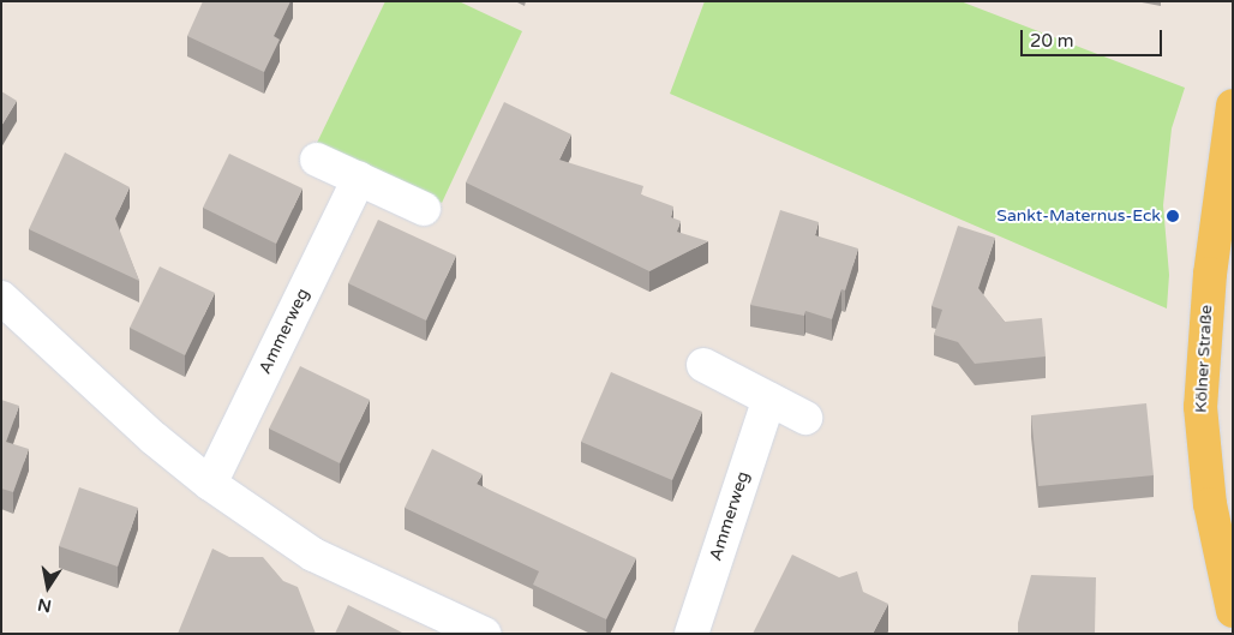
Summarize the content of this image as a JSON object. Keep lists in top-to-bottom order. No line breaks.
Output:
{"streets":{"main road":["Kölner Straße"],"street":["Ammerweg"]},"places":["Sankt-Maternus-Eck"],"scale_bar":"20 m","north":"bottom"}
